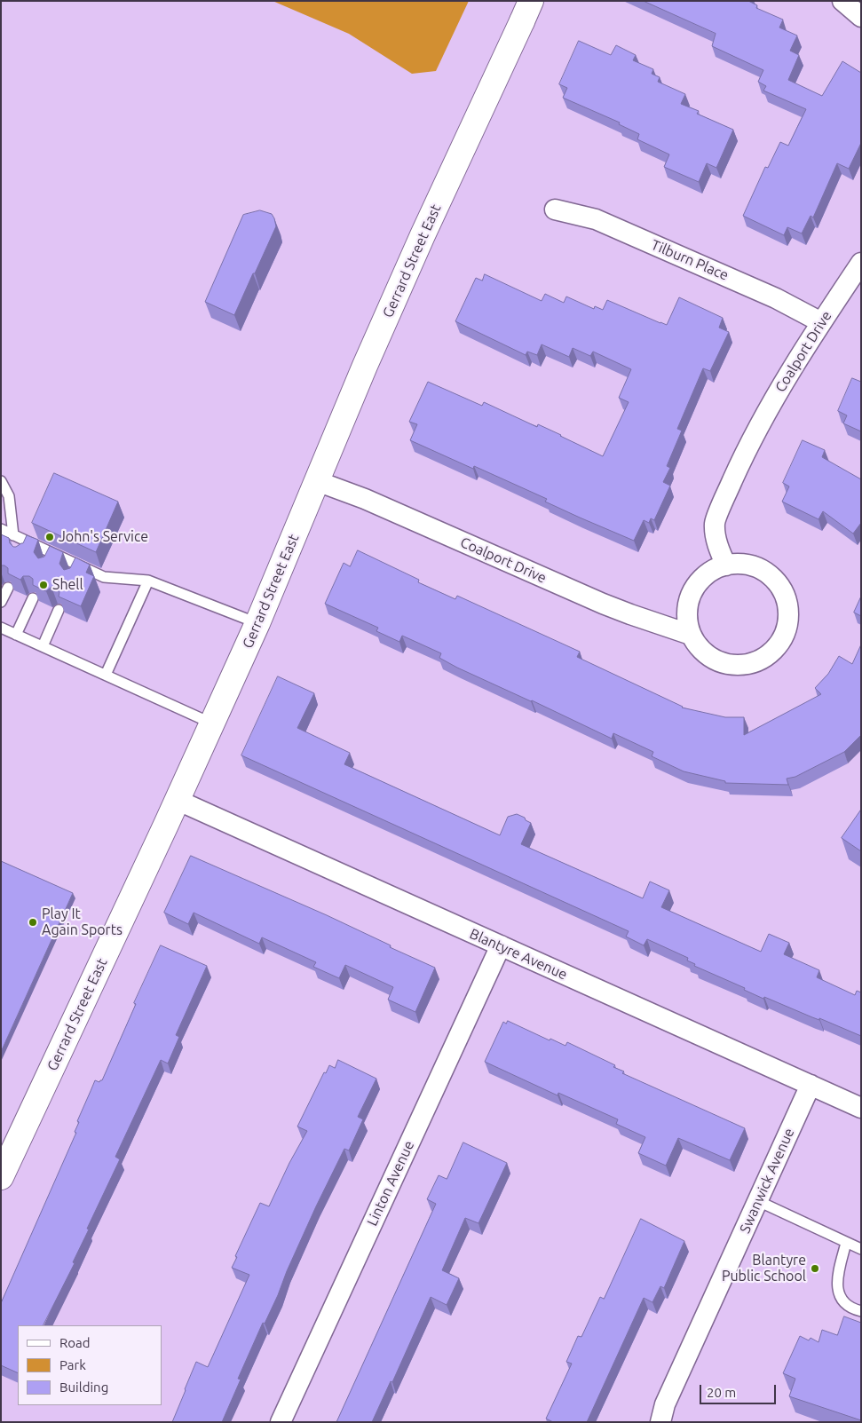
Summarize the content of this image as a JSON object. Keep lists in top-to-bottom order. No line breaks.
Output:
{"streets":{"main road":["Gerrard Street East"],"street":["Tilburn Place","Coalport Drive","Blantyre Avenue","Swanwick Avenue","Linton Avenue"]},"crossings":[["Tilburn Place","Coalport Drive"],["Gerrard Street East","Coalport Drive"],["Gerrard Street East","Blantyre Avenue"],["Blantyre Avenue","Swanwick Avenue"],["Blantyre Avenue","Linton Avenue"]],"places":["John's Service","Shell","Play It Again Sports","Blantyre Public School"],"legend":["Road","Park","Building"],"scale_bar":"20 m"}
